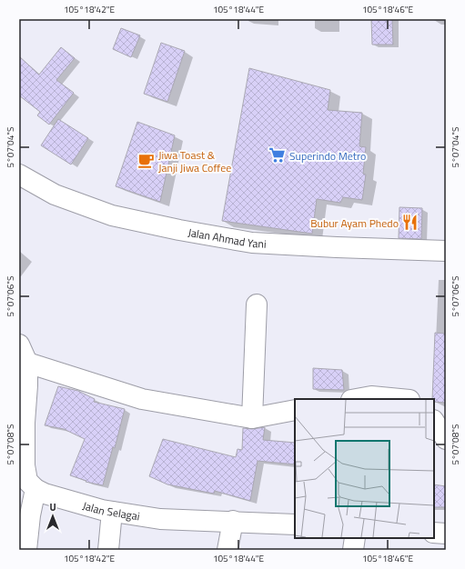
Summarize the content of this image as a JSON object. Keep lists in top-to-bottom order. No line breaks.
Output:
{"streets":{"street":["Jalan Ahmad Yani","Jalan Selagai"]},"places":{"supermarket":["Superindo Metro"],"cafe":["Jiwa Toast & Janji Jiwa Coffee"],"restaurant":["Bubur Ayam Phedo"]},"north":"top","coordinates":["105°18'42\"E","105°18'44\"E","105°18'46\"E","5°07'04\"S","5°07'06\"S","5°07'08\"S"]}
